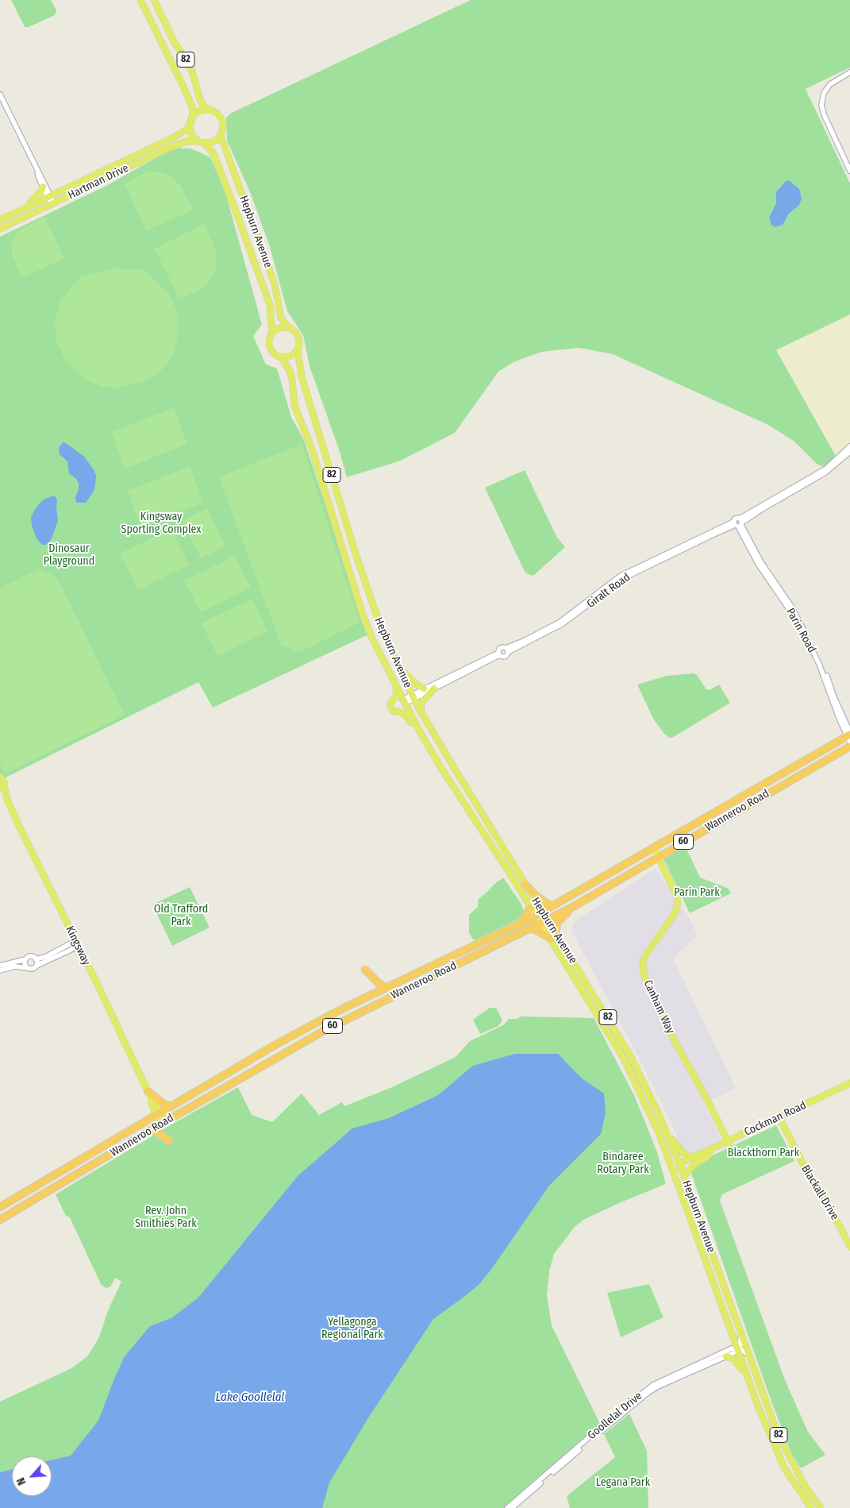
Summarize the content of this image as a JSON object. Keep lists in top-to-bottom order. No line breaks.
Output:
{"streets":{"highway":["Wanneroo Road","60"],"main road":["82","Hartman Drive","Hepburn Avenue","Kingsway","Canham Way","Cockman Road","Blackall Drive"],"street":["Giralt Road","Parin Road","Goollelal Drive"]},"crossings":[["82","Hartman Drive"],["82","Hepburn Avenue"],["Hartman Drive","Hepburn Avenue"],["Hepburn Avenue","Wanneroo Road"],["Hepburn Avenue","Cockman Road"],["Hepburn Avenue","Goollelal Drive"],["Giralt Road","Parin Road"],["Parin Road","Wanneroo Road"],["Wanneroo Road","Kingsway"],["Wanneroo Road","Canham Way"],["Canham Way","Cockman Road"],["Cockman Road","Blackall Drive"]],"water":["Lake Goollelal"],"parks":["Kingsway Sporting Complex","Dinosaur Playground","Parin Park","Old Trafford Park","Blackthorn Park","Bindaree Rotary Park","Rev. John Smithies Park","Yellagonga Regional Park","Legana Park"],"north":"bottom left"}
